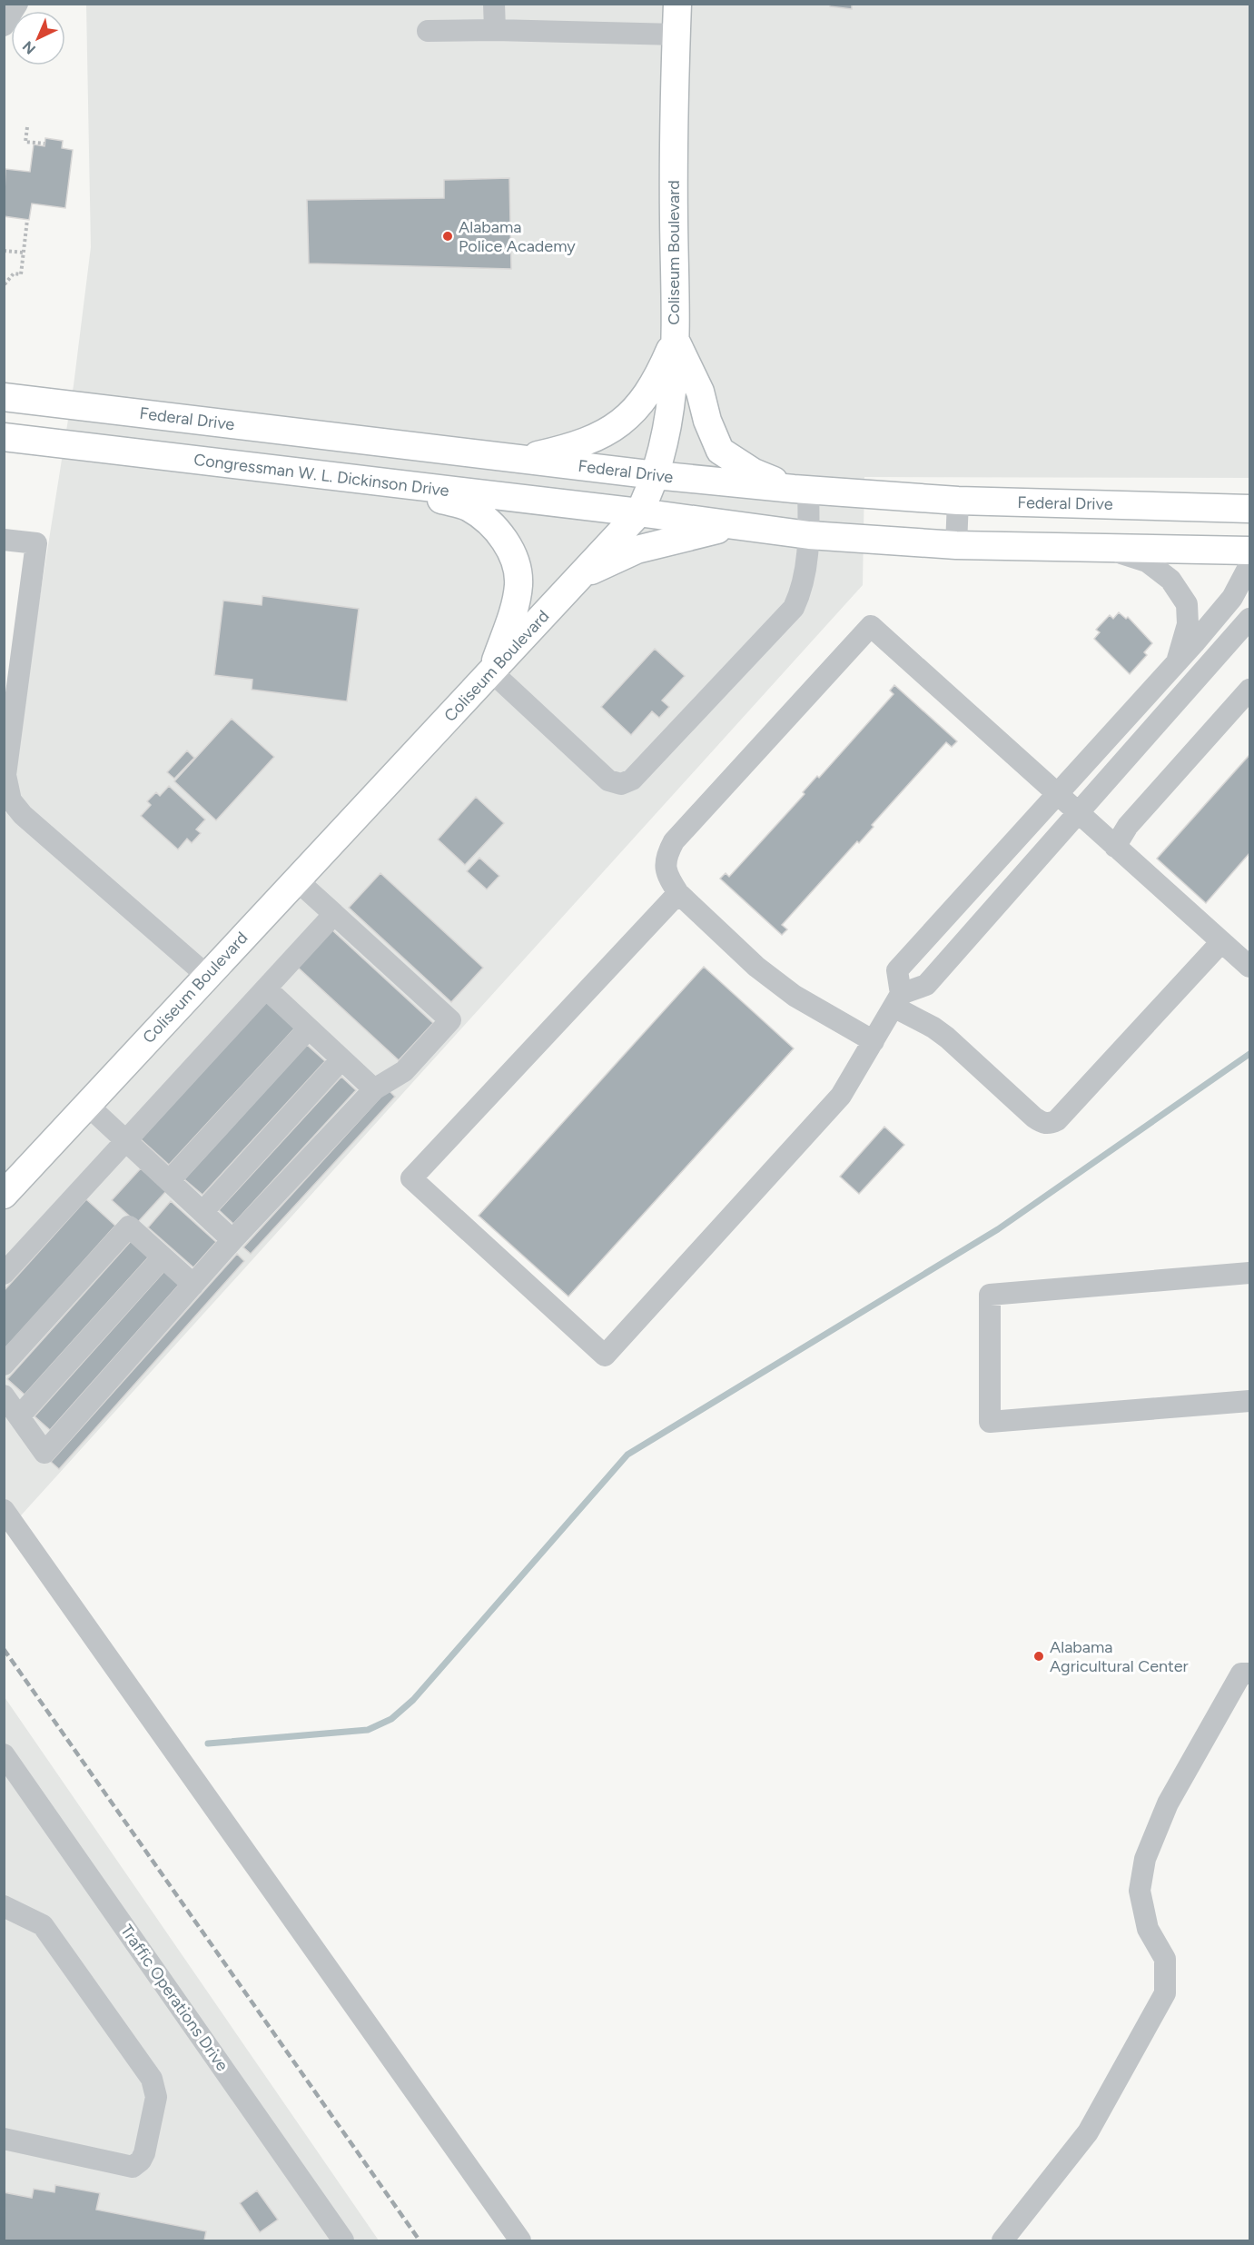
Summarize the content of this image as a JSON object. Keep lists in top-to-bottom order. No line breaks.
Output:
{"streets":{"main road":["Coliseum Boulevard","Federal Drive","Congressman W. L. Dickinson Drive"],"street":["Traffic Operations Drive"]},"crossings":[["Coliseum Boulevard","Federal Drive"],["Coliseum Boulevard","Congressman W. L. Dickinson Drive"]],"places":["Alabama Police Academy","Alabama Agricultural Center"],"north":"bottom left"}
